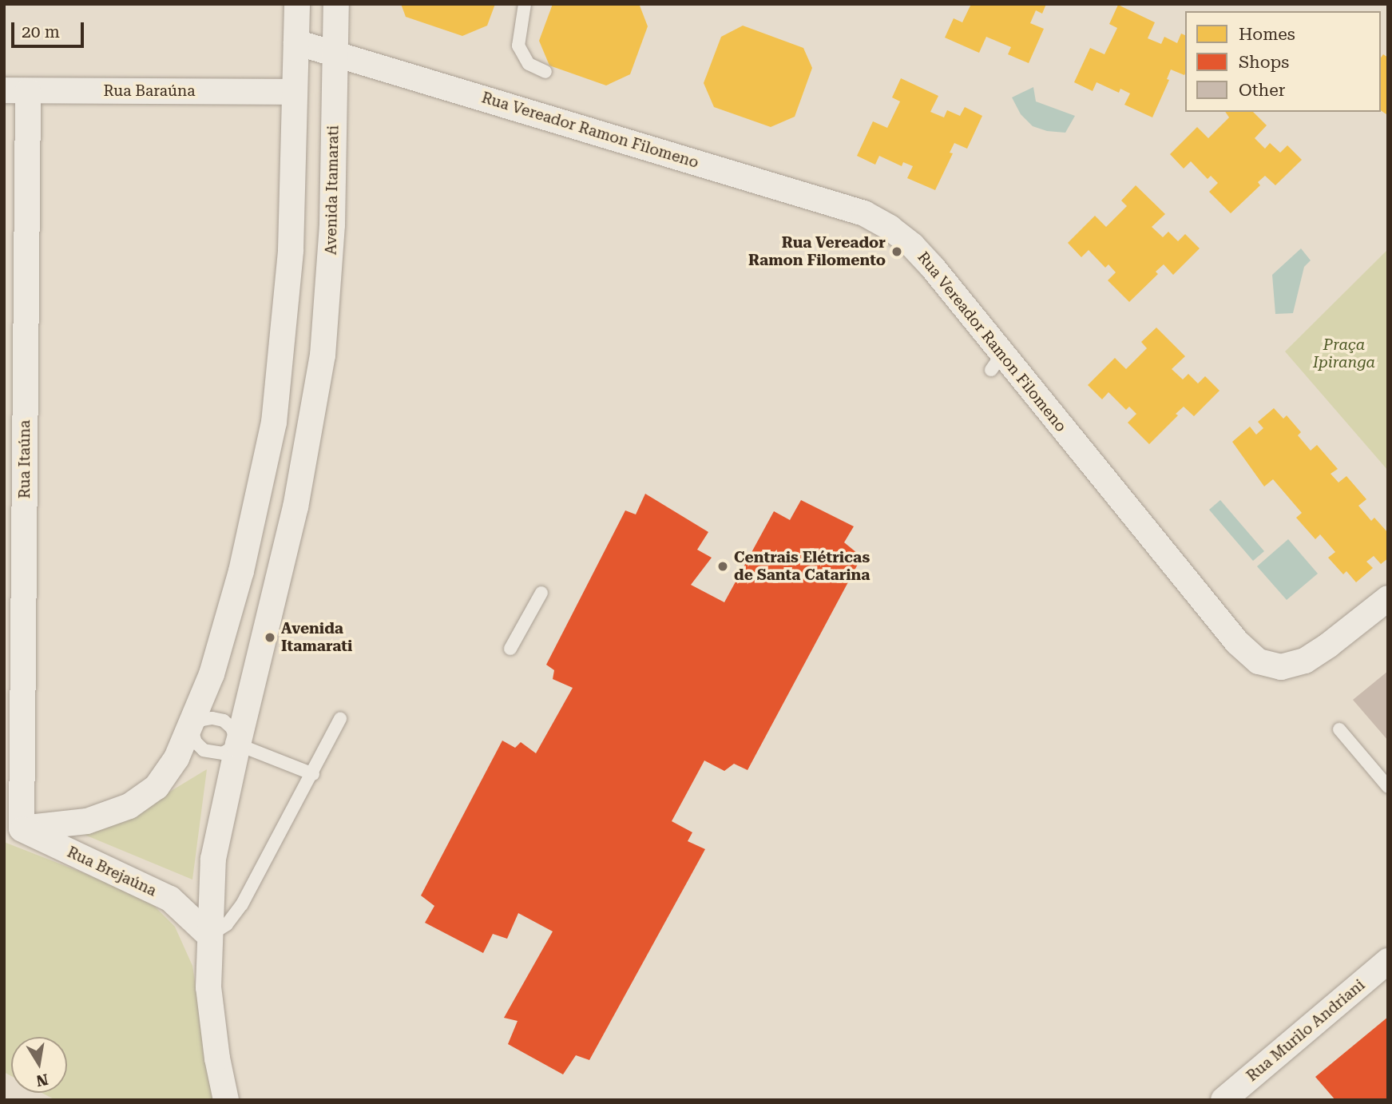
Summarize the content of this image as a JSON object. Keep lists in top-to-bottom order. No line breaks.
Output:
{"streets":{"street":["Rua Baraúna","Rua Vereador Ramon Filomeno","Avenida Itamarati","Rua Itaúna","Rua Brejaúna","Rua Murilo Andriani"]},"crossings":[["Rua Baraúna","Rua Itaúna"],["Rua Vereador Ramon Filomeno","Avenida Itamarati"],["Avenida Itamarati","Rua Brejaúna"],["Rua Itaúna","Rua Brejaúna"]],"parks":["Praça Ipiranga"],"places":["Rua Vereador Ramon Filomento","Centrais Elétricas de Santa Catarina","Avenida Itamarati"],"legend":["Homes","Shops","Other"],"scale_bar":"20 m","north":"bottom"}
